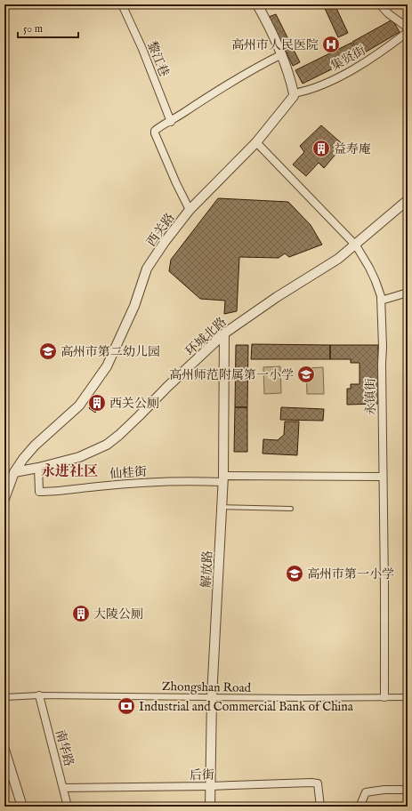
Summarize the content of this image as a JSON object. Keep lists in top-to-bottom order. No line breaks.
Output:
{"streets":{"street":["集贤街","黎江巷","西关路","环城北路","永镇街","仙桂街","解放路","Zhongshan Road","南华路","后街"]},"crossings":[["集贤街","西关路"],["西关路","环城北路"],["西关路","永镇街"],["环城北路","永镇街"],["环城北路","仙桂街"],["环城北路","解放路"],["永镇街","仙桂街"],["永镇街","Zhongshan Road"],["仙桂街","解放路"],["解放路","Zhongshan Road"],["解放路","后街"],["Zhongshan Road","南华路"],["南华路","后街"]],"districts":["永进社区"],"places":{"hospital":["高州市人民医院"],"building":["益寿庵","西关公厕","大陵公厕"],"school or university":["高州市第二幼儿园","高州师范附属第一小学","高州市第一小学"],"bank":["Industrial and Commercial Bank of China"]},"scale_bar":"50 m"}
